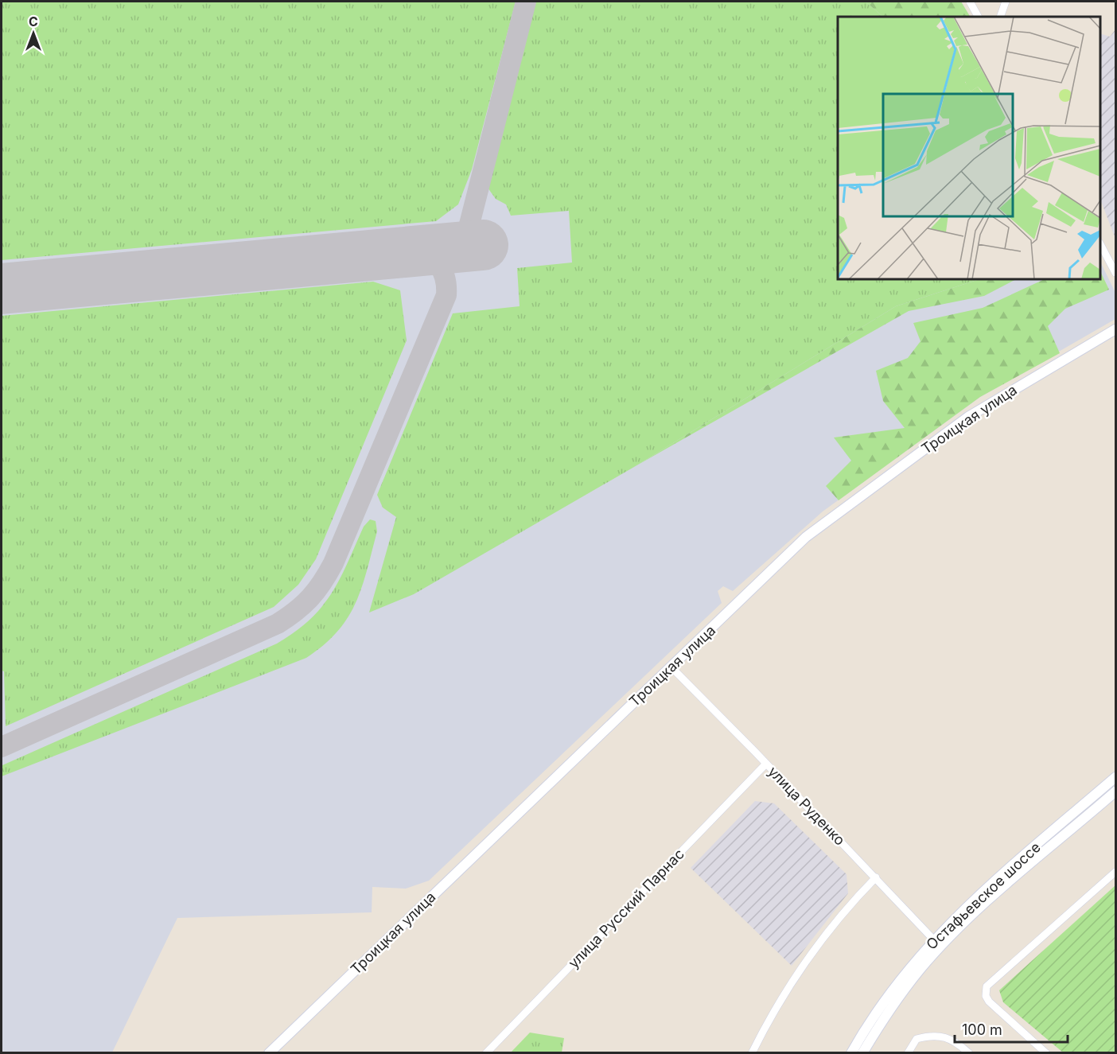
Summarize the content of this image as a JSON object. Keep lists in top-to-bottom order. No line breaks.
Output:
{"streets":{"street":["Троицкая улица","улица Руденко","Остафьевское шоссе","улица Русский Парнас"]},"crossings":[["Троицкая улица","улица Руденко"],["улица Руденко","Остафьевское шоссе"],["улица Руденко","улица Русский Парнас"]],"scale_bar":"100 m","north":"top"}
